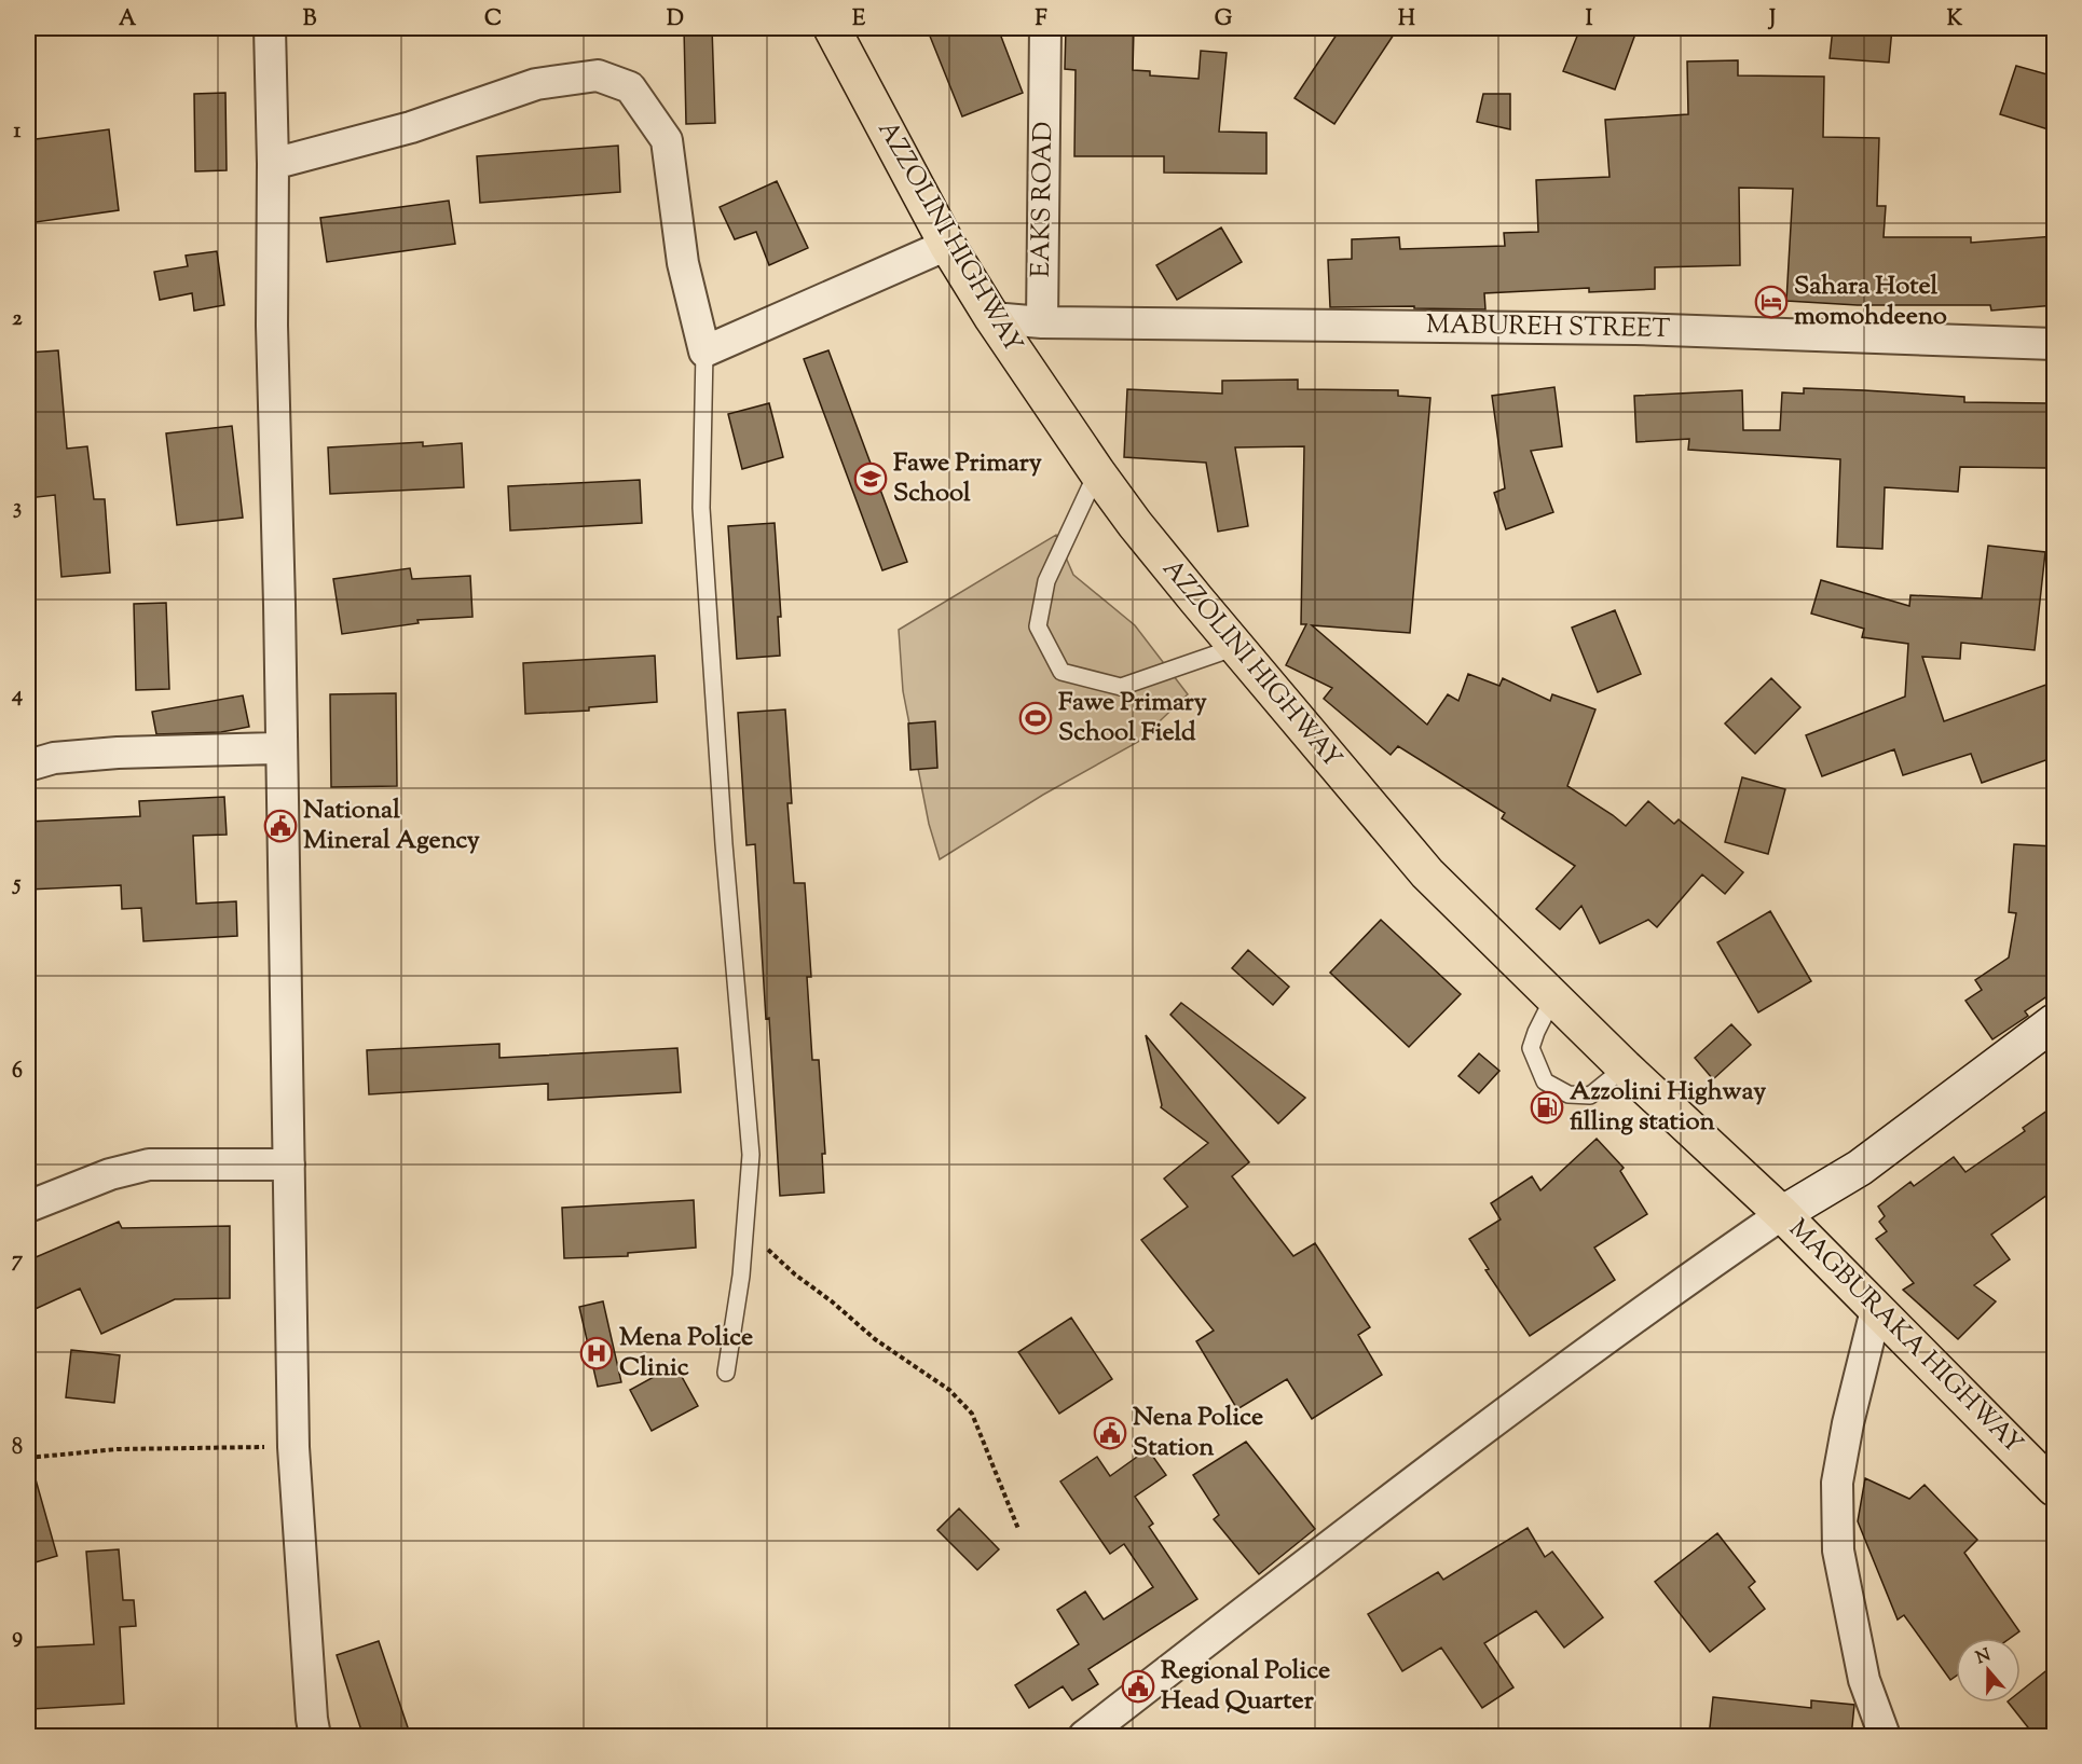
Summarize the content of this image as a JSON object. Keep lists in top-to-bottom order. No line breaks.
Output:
{"streets":{"main road":["AZZOLINI HIGHWAY","MAGBURAKA HIGHWAY"],"street":["EAKS ROAD","MABUREH STREET"]},"crossings":[["EAKS ROAD","MABUREH STREET"],["AZZOLINI HIGHWAY","MAGBURAKA HIGHWAY"]],"places":{"hotel":["Sahara Hotel momohdeeno"],"school or university":["Fawe Primary School"],"sports":["Fawe Primary School Field"],"public building":["National Mineral Agency","Nena Police Station","Regional Police Head Quarter"],"fuel station":["Azzolini Highway filling station"],"hospital":["Mena Police Clinic"]},"north":"top","grid":{"columns":["A","B","C","D","E","F","G","H","I","J","K"],"rows":["1","2","3","4","5","6","7","8","9"]}}
